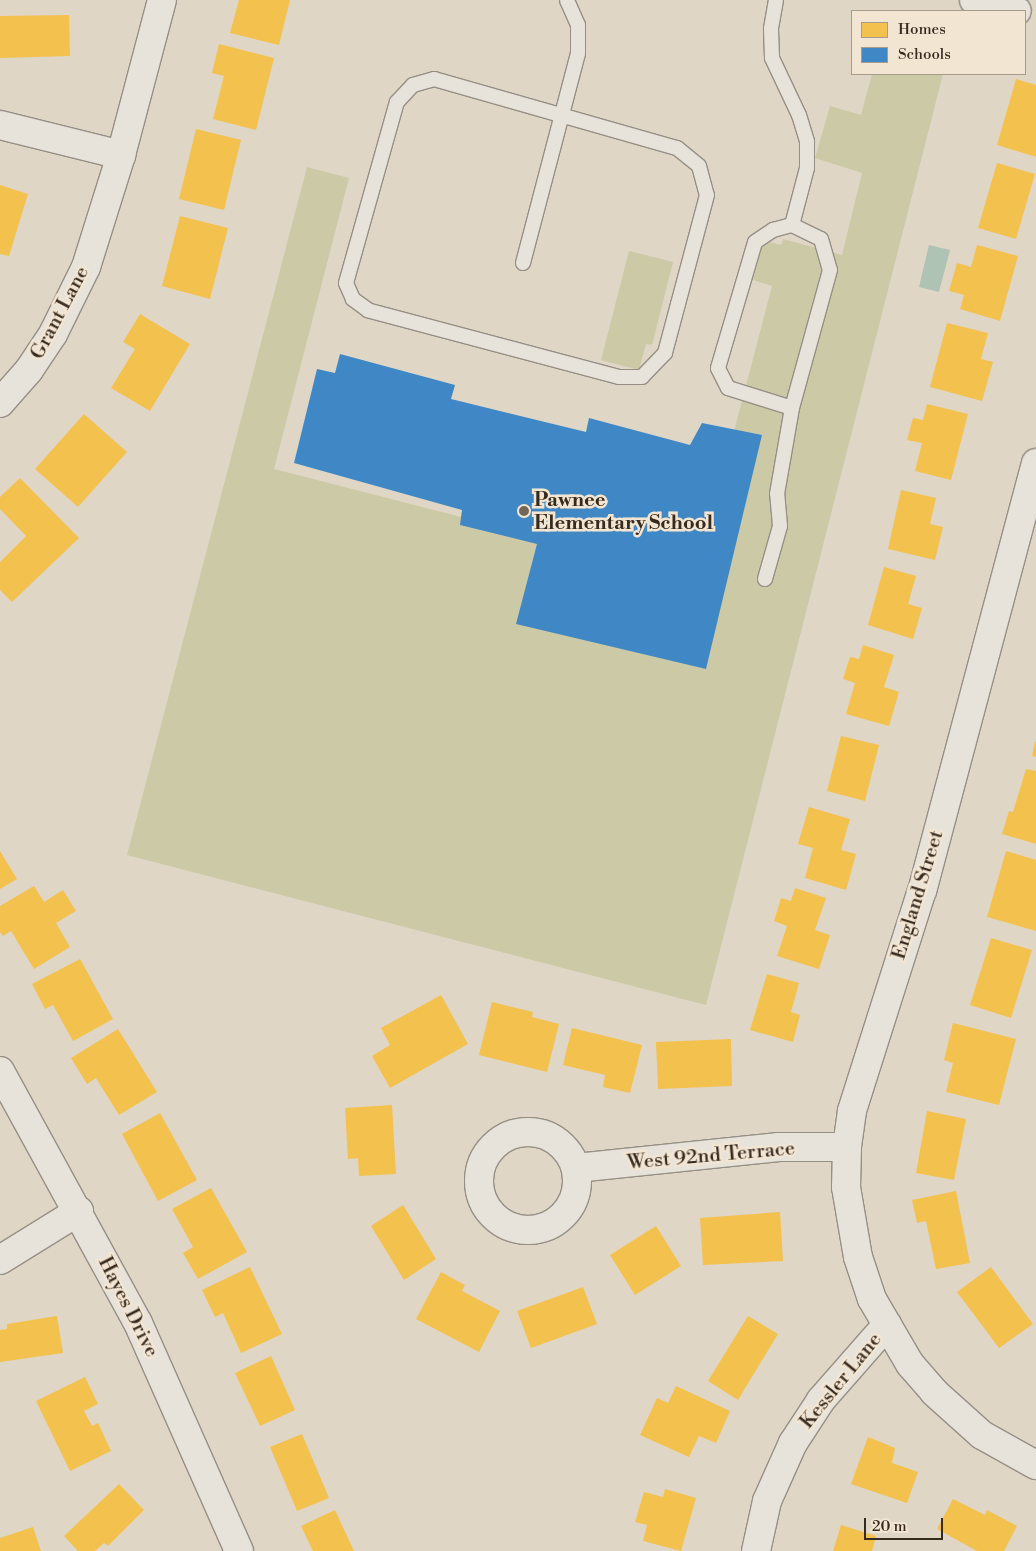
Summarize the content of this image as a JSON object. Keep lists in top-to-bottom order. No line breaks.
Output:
{"streets":{"street":["Grant Lane","England Street","West 92nd Terrace","Hayes Drive","Kessler Lane"]},"crossings":[["England Street","West 92nd Terrace"],["England Street","Kessler Lane"]],"places":["Pawnee Elementary School"],"legend":["Homes","Schools"],"scale_bar":"20 m"}
